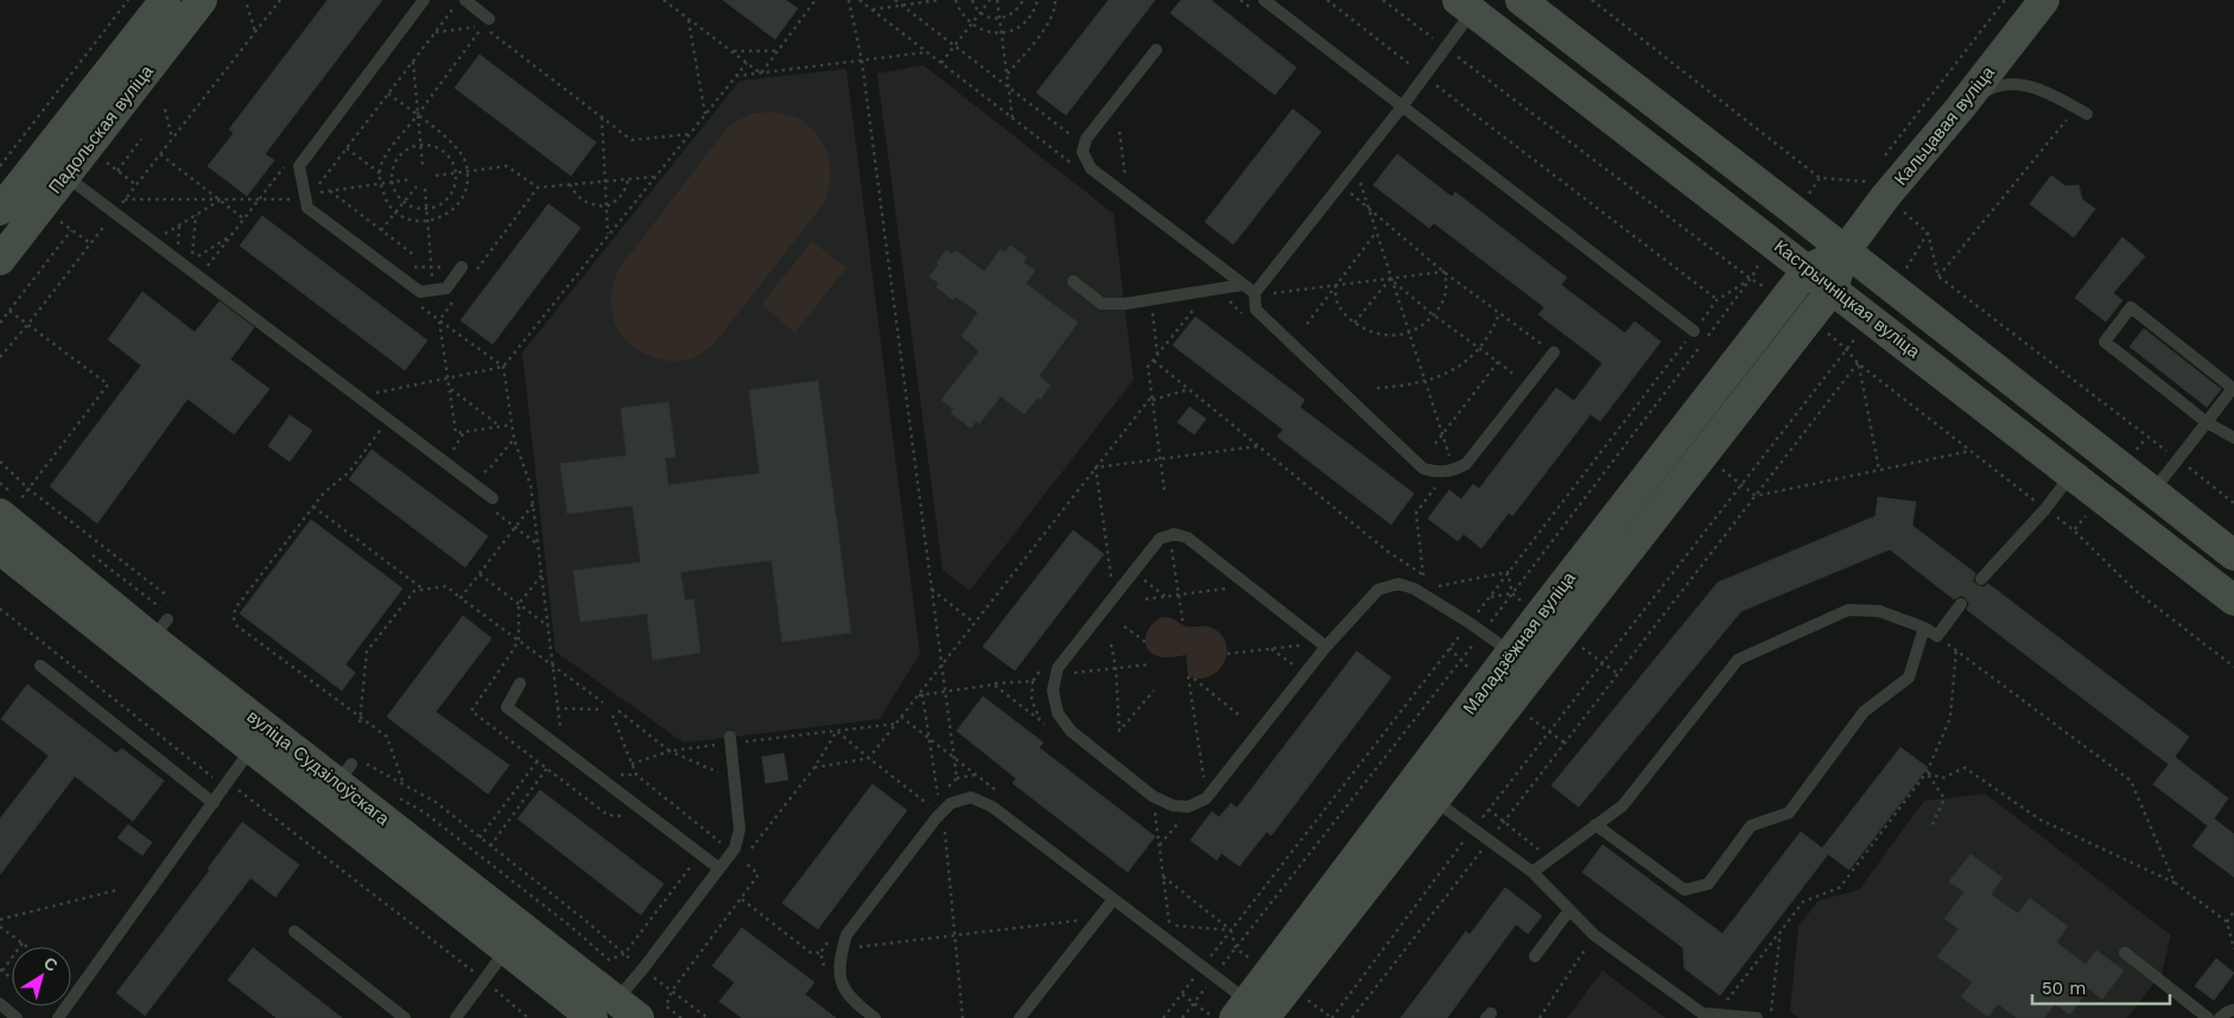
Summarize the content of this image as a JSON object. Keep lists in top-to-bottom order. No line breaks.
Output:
{"streets":{"main road":["Кальцавая вуліца","Падольская вуліца","Кастрычніцкая вуліца","Маладзёжная вуліца","вуліца Судзілоўскага"]},"crossings":[["Кальцавая вуліца","Кастрычніцкая вуліца"],["Кальцавая вуліца","Маладзёжная вуліца"],["Кастрычніцкая вуліца","Маладзёжная вуліца"]],"scale_bar":"50 m","north":"top right"}
